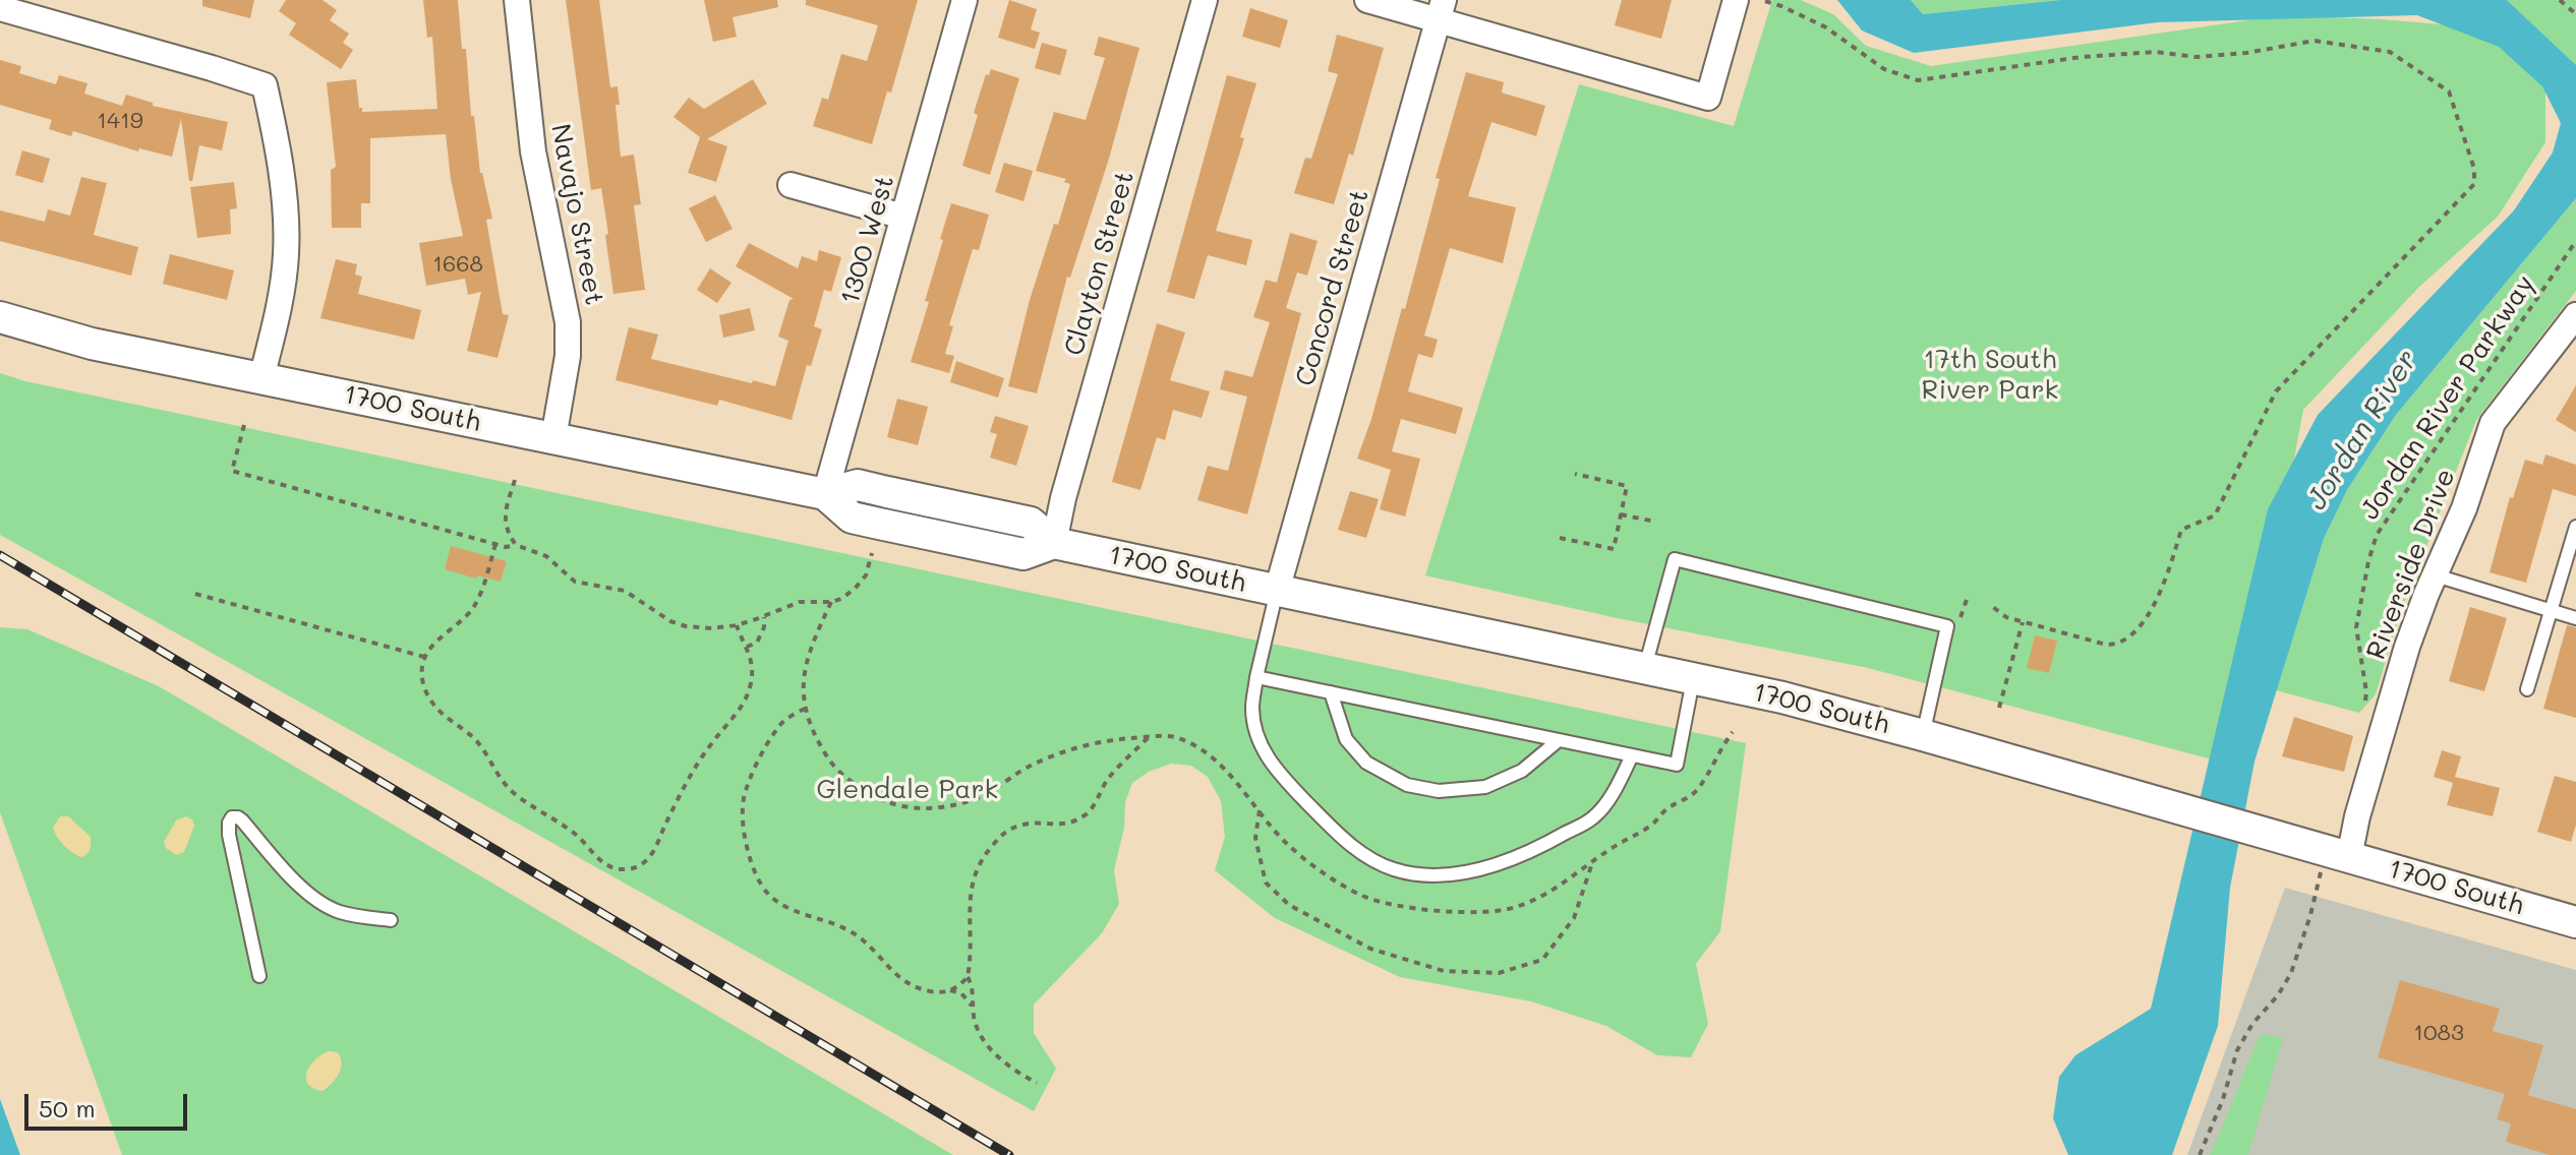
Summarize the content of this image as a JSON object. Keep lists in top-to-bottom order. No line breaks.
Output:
{"streets":{"street":["Navajo Street","1300 West","Clayton Street","Concord Street","1700 South","Riverside Drive"],"path":["Jordan River Parkway"]},"crossings":[["Navajo Street","1700 South"],["1300 West","1700 South"],["Clayton Street","1700 South"],["Concord Street","1700 South"],["1700 South","Riverside Drive"]],"water":["Jordan River"],"parks":["17th South River Park","Glendale Park"],"house_numbers":["1419","1668","1083"],"scale_bar":"50 m"}
